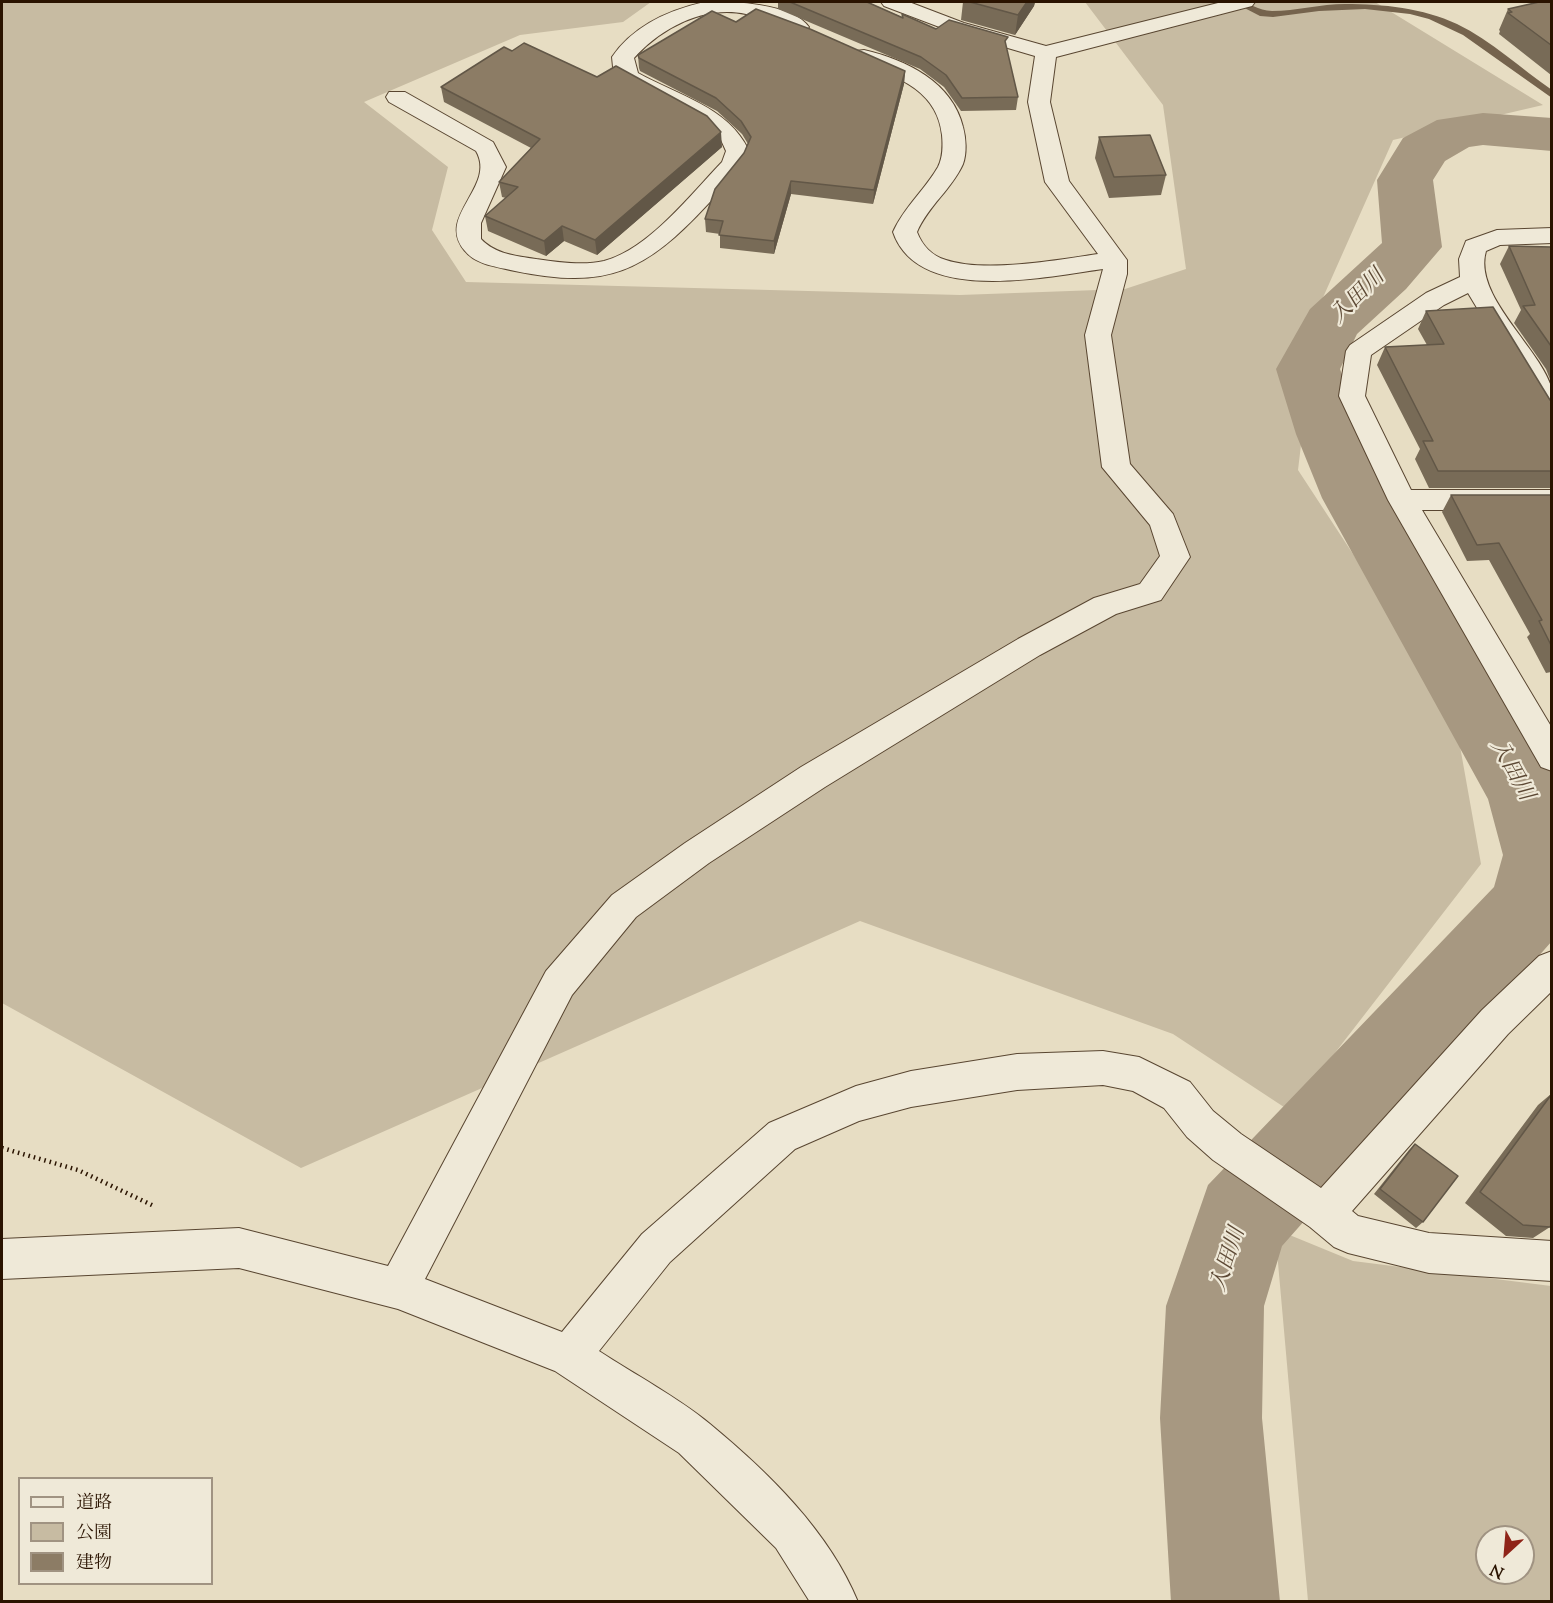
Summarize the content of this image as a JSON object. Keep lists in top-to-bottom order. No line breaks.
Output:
{"water":["入田川"],"legend":["道路","公園","建物"],"north":"bottom left"}
